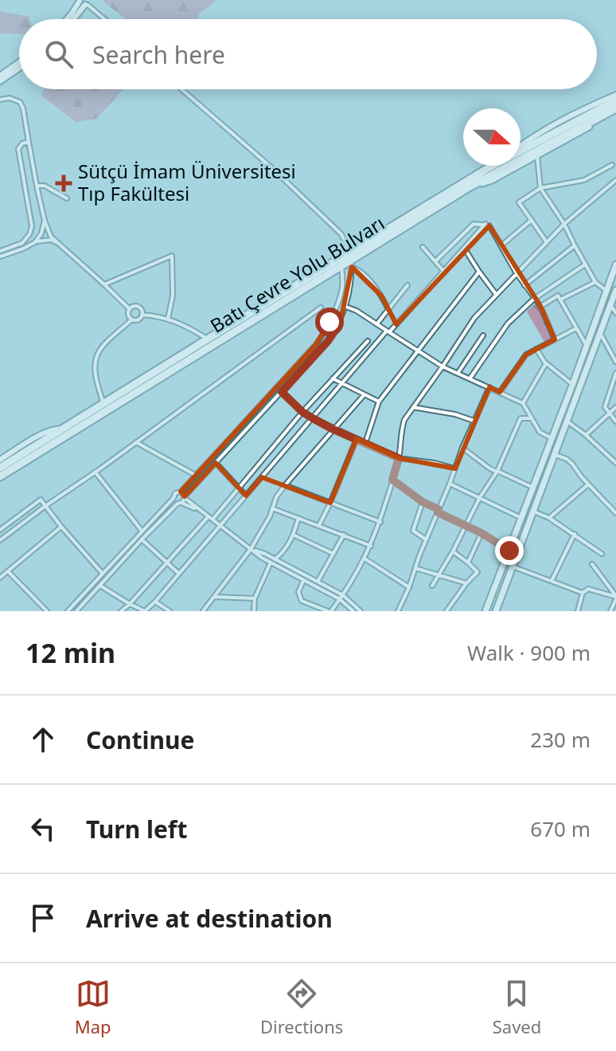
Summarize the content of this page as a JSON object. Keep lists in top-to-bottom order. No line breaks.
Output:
{"streets":{"highway":["Batı Çevre Yolu Bulvarı"]},"places":{"health":["Sütçü İmam Üniversitesi Tıp Fakültesi"]},"north":"right","page":{"search":"Search here","heading":["12 min","Walk · 900 m"],"list":[["Continue","230 m"],["Turn left","670 m"],"Arrive at destination"],"nav":["Map","Directions","Saved"]}}
